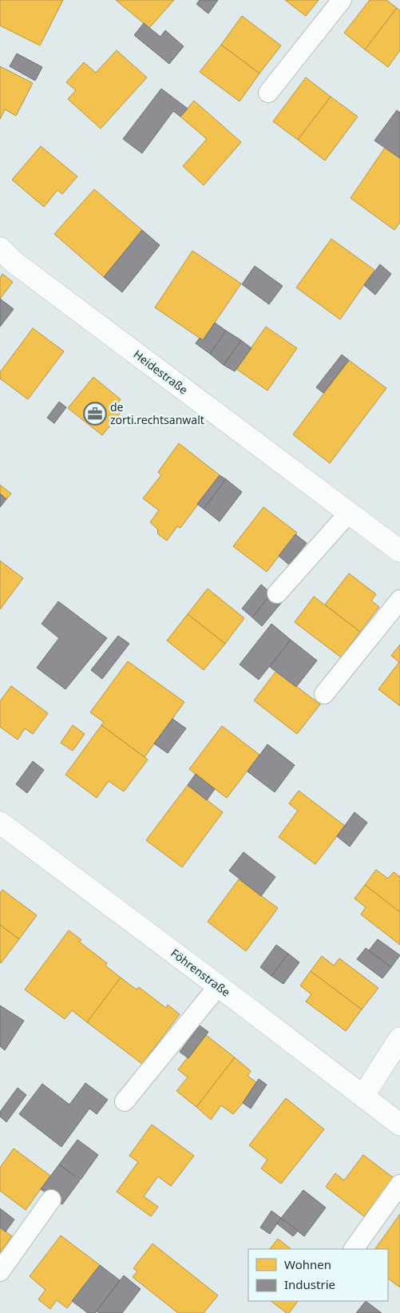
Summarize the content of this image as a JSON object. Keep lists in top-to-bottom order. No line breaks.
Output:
{"streets":{"street":["Heidestraße","Föhrenstraße"]},"places":{"office":["de zorti.rechtsanwalt"]},"legend":["Wohnen","Industrie"]}
